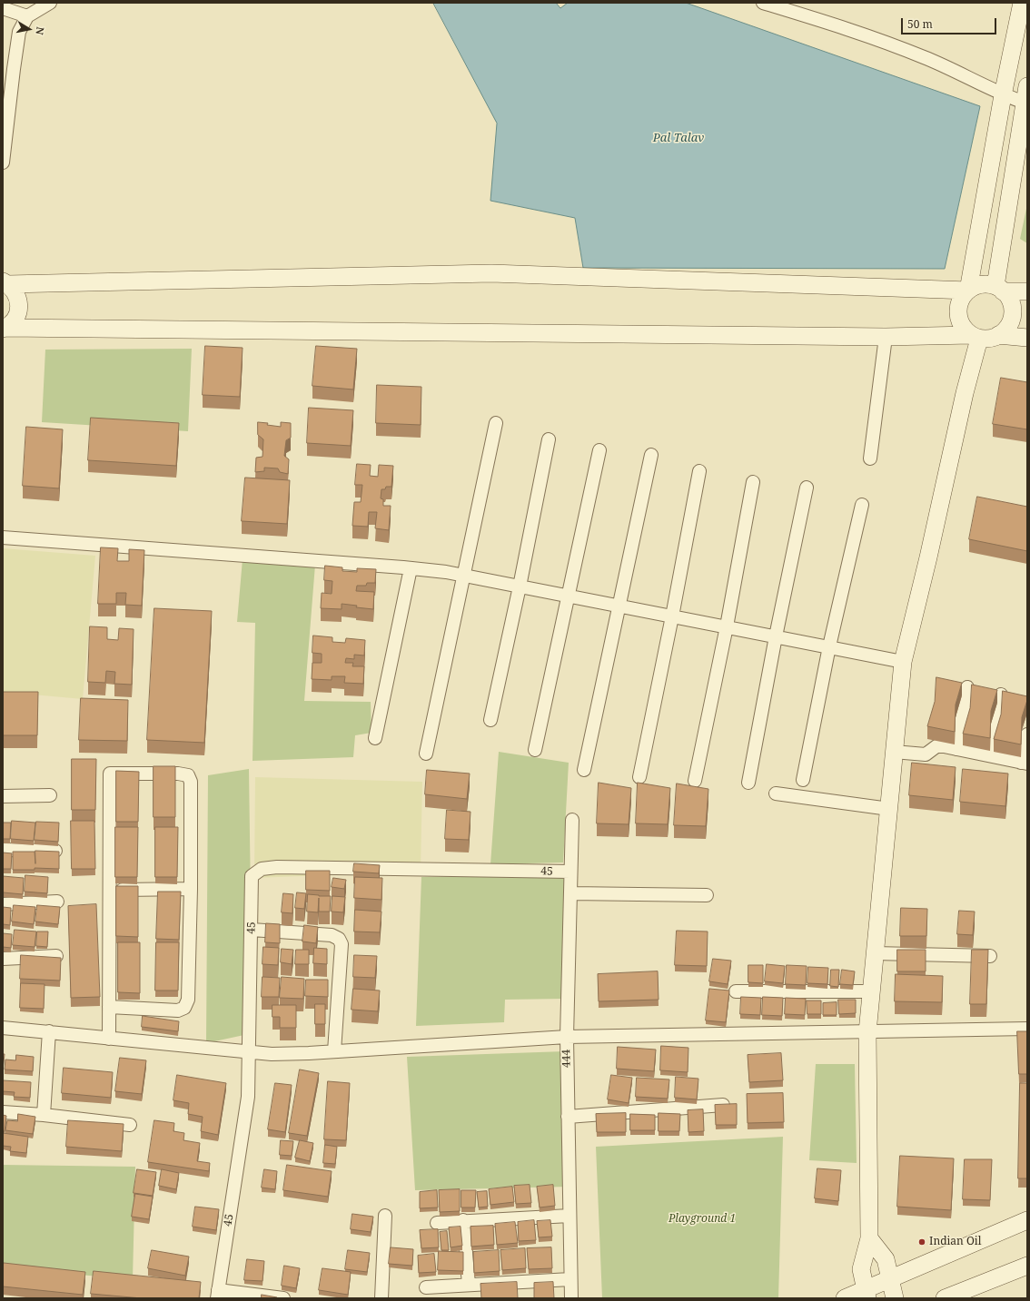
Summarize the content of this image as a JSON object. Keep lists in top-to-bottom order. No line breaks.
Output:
{"streets":{"street":["45","444"]},"crossings":[["45","444"]],"water":["Pal Talav"],"parks":["Playground 1"],"places":["Indian Oil"],"scale_bar":"50 m","north":"right"}
